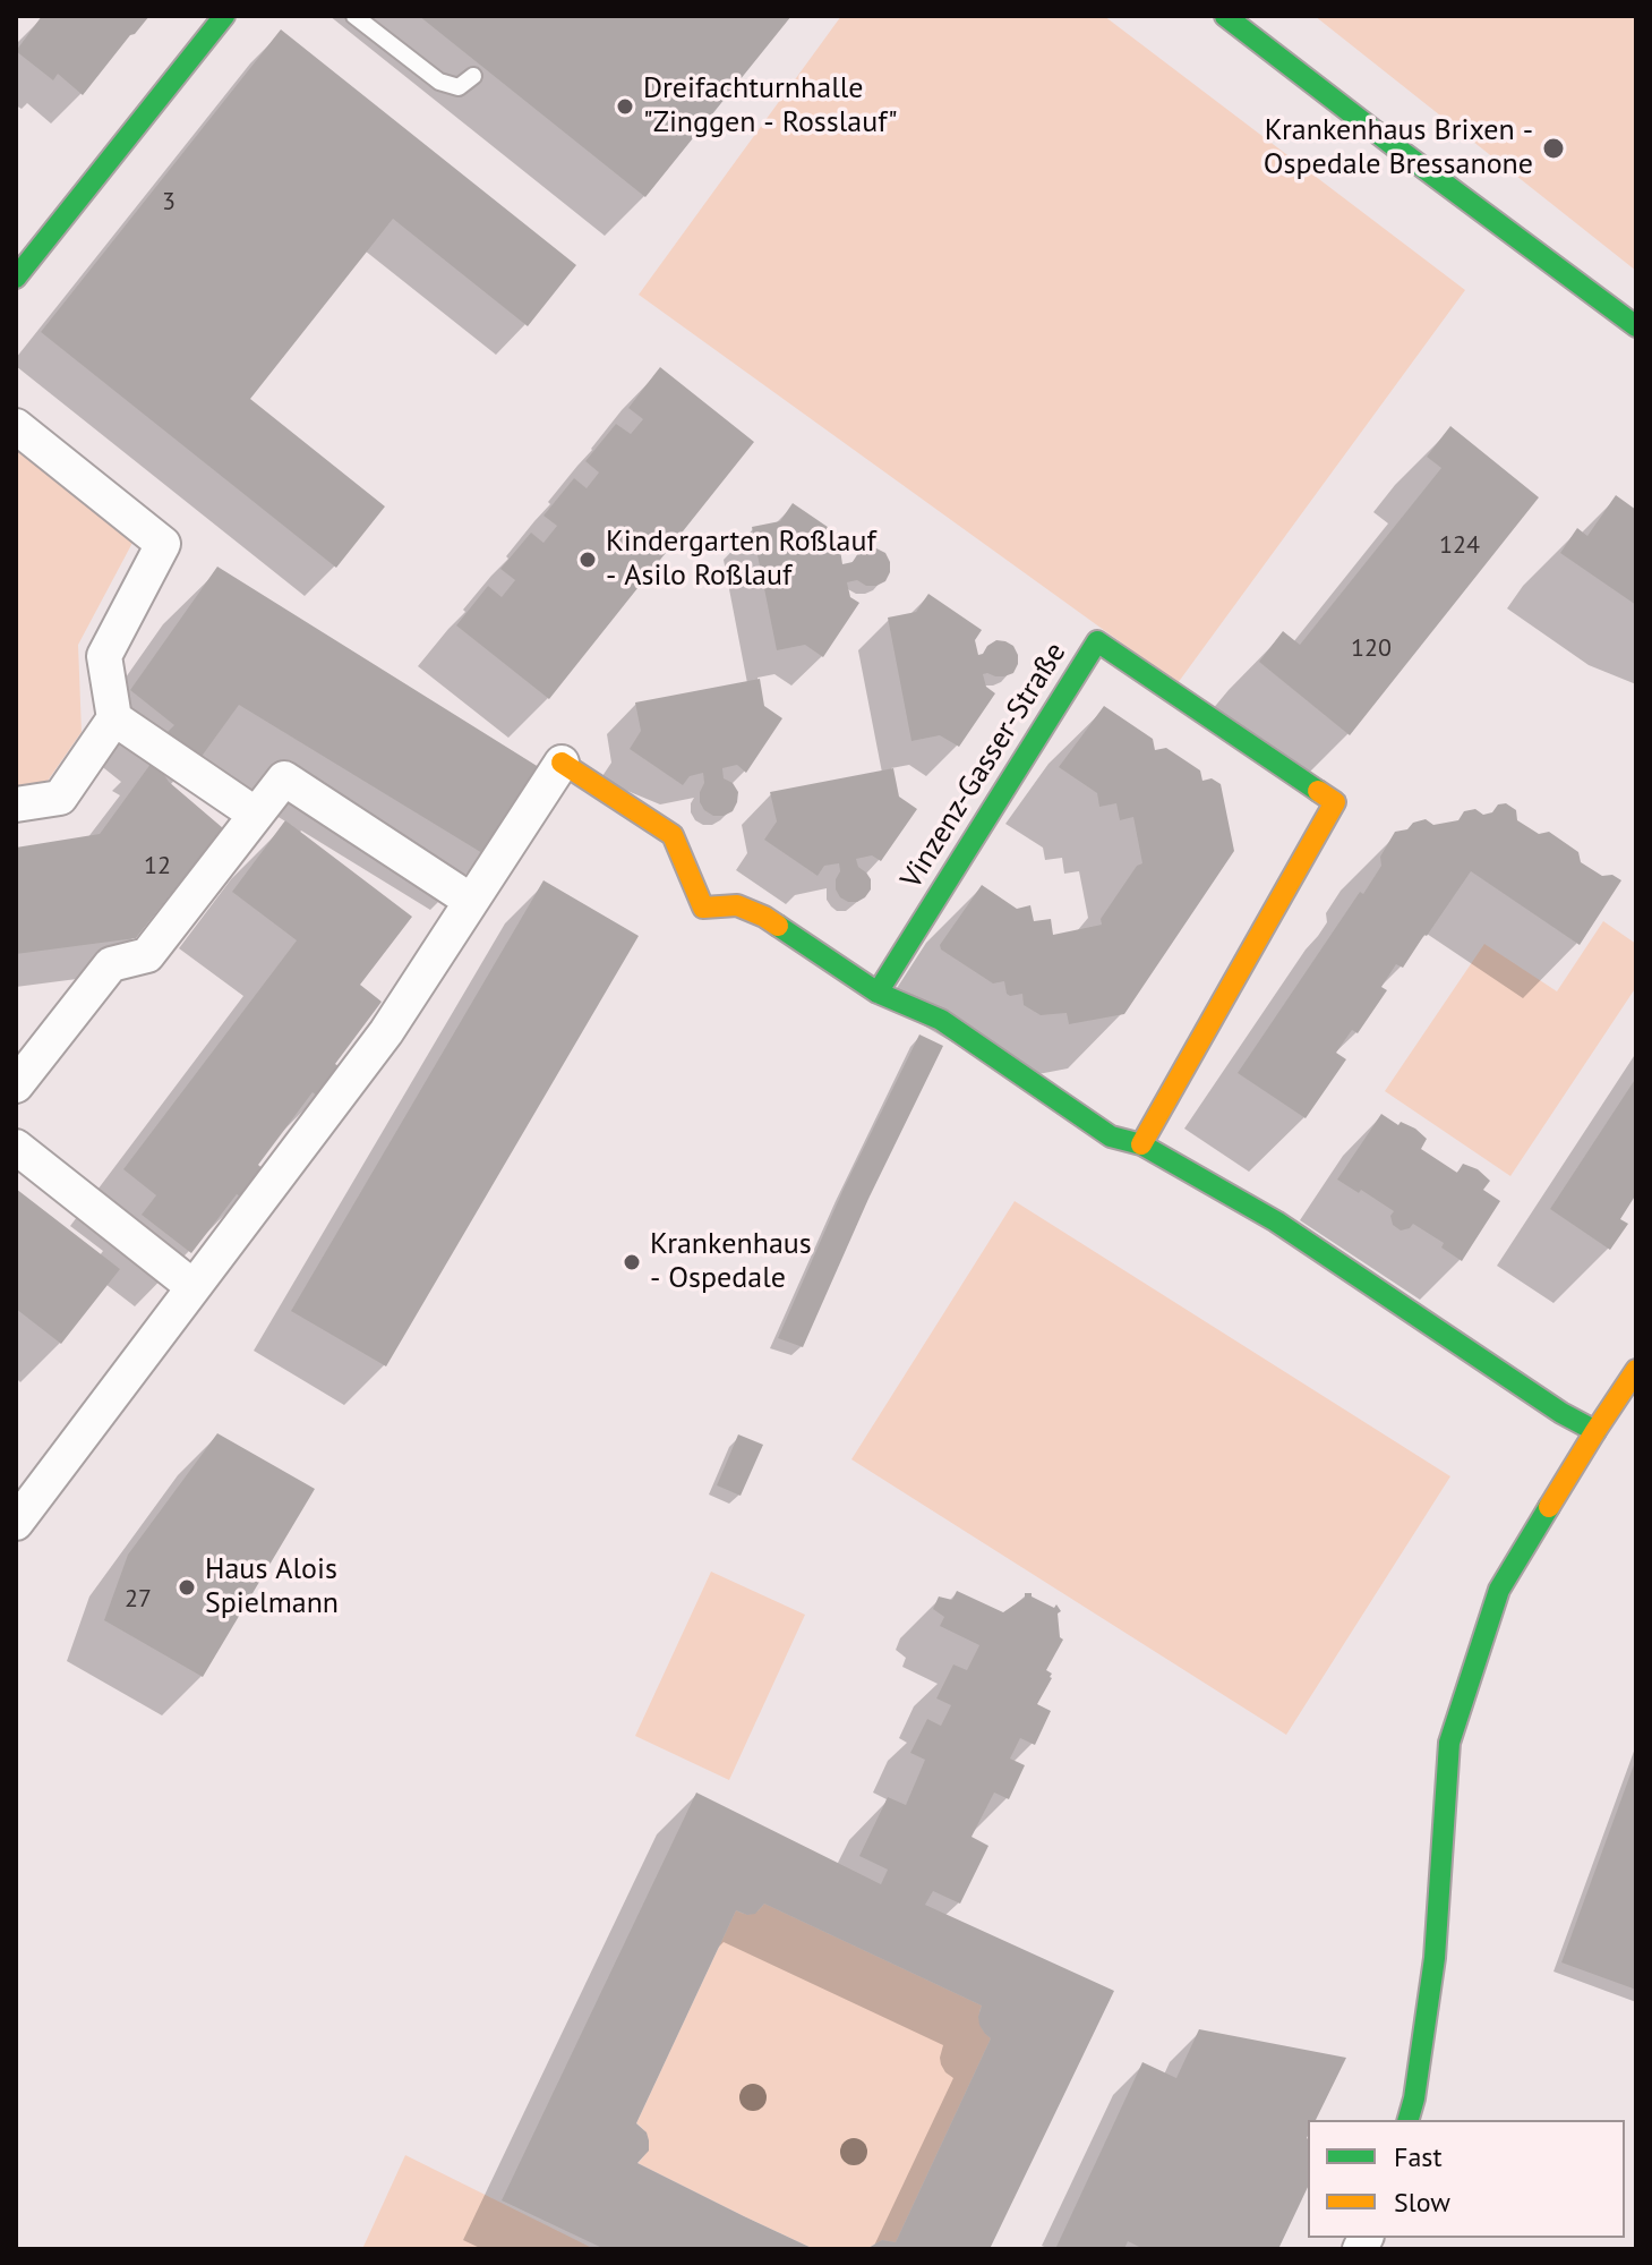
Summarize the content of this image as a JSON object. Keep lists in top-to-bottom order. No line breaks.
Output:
{"streets":{"street":["Vinzenz-Gasser-Straße"]},"places":["Dreifachturnhalle \"Zinggen - Rosslauf\"","Krankenhaus Brixen - Ospedale Bressanone","Kindergarten Roßlauf - Asilo Roßlauf","Krankenhaus - Ospedale","Haus Alois Spielmann"],"house_numbers":["3","124","120","12","27"],"legend":["Fast","Slow"]}
